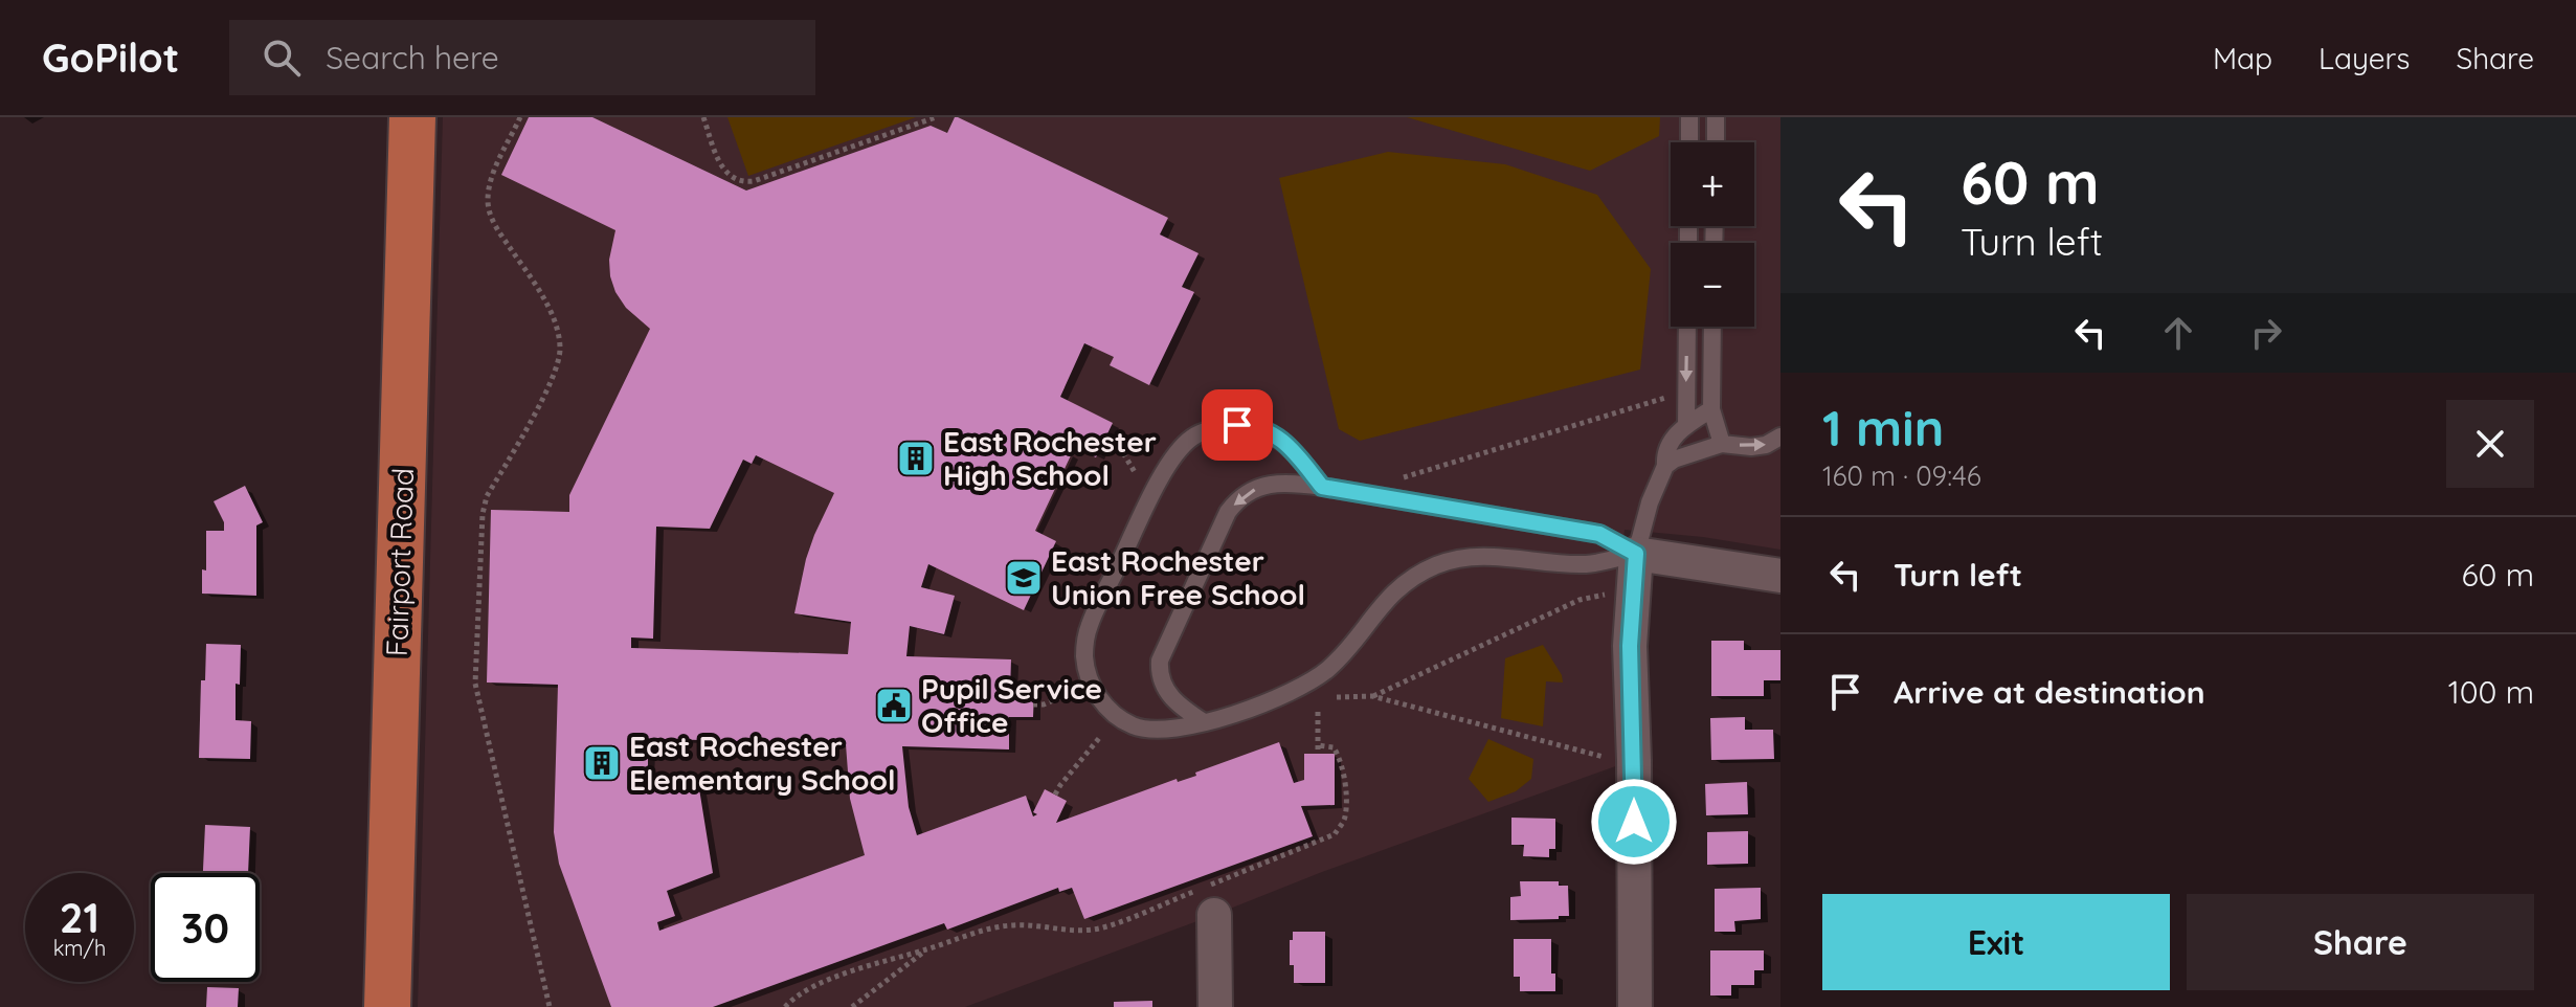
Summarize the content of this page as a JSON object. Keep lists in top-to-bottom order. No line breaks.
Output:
{"streets":{"main road":["Fairport Road"]},"places":{"building":["East Rochester High School","East Rochester Elementary School"],"school or university":["East Rochester Union Free School"],"public building":["Pupil Service Office"]},"page":{"header":"GoPilot","search":"Search here","nav":["Map","Layers","Share"],"turn":["60 m","Turn left"],"map_buttons":["+","−"],"heading":["1 min","160 m · 09:46"],"list":[{"name":"Turn left","value":"60 m"},{"name":"Arrive at destination","value":"100 m"}],"speed":"21 km/h","limit":"30","buttons":["Exit","Share"]}}
